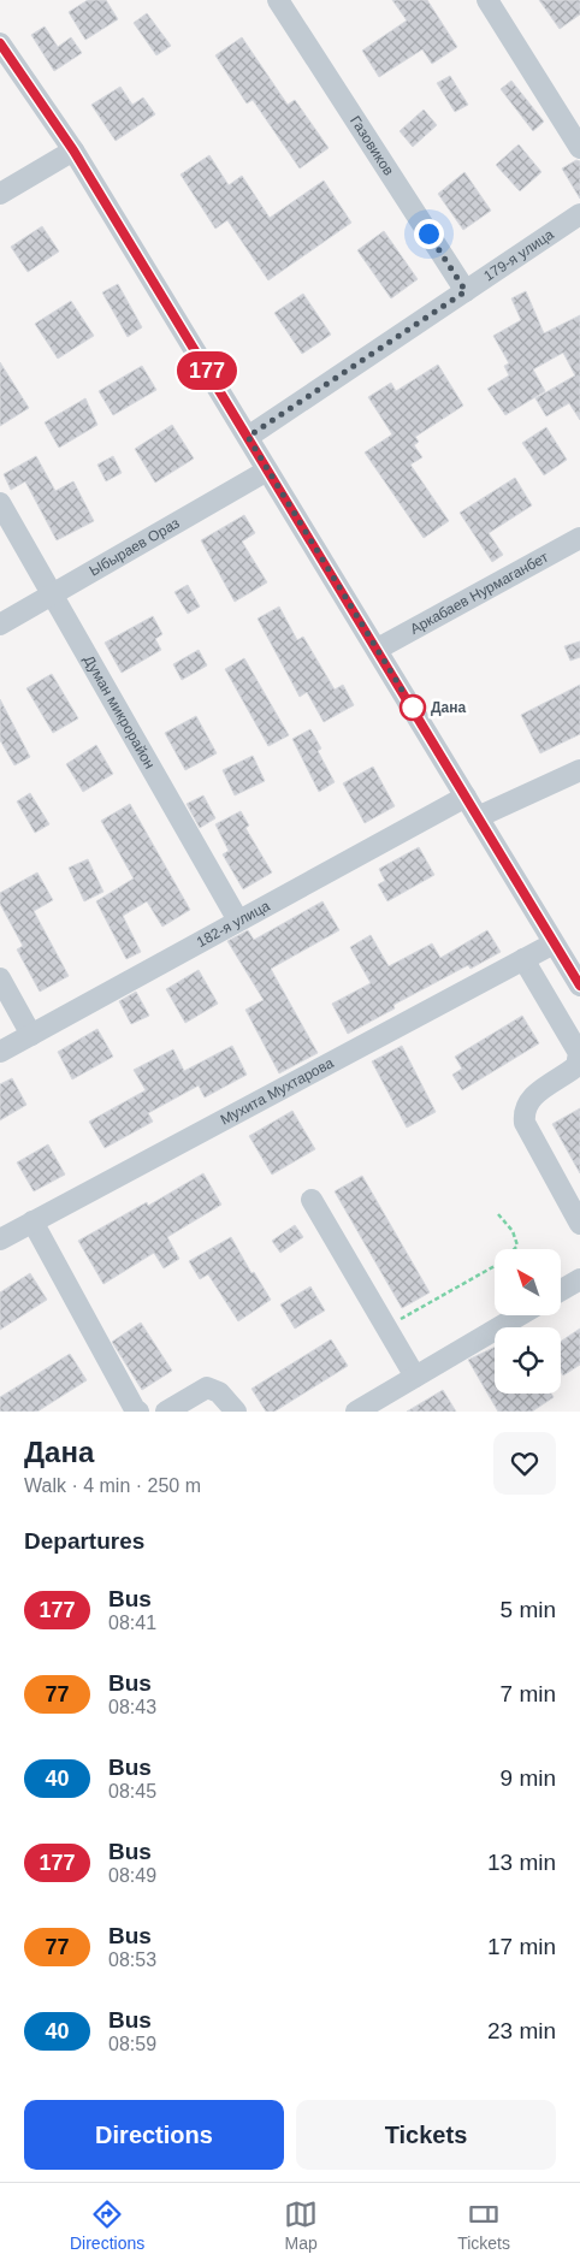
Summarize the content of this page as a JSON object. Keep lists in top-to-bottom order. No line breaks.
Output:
{"streets":{"street":["Газовиков","179-я улица","Ыбыраев Ораз","Аркабаев Нурмаганбет","Думан микрорайон","182-я улица","Мухита Мухтарова"]},"crossings":[["Газовиков","179-я улица"],["Ыбыраев Ораз","Думан микрорайон"],["Думан микрорайон","182-я улица"]],"places":["Дана"],"lines":["bus line 177"],"north":"top left","page":{"on_map":"177","heading":[["Дана","Walk · 4 min · 250 m"],"Departures"],"list":[{"mark":"177","name":"Bus","note":"08:41","value":"5 min"},{"mark":"77","name":"Bus","note":"08:43","value":"7 min"},{"mark":"40","name":"Bus","note":"08:45","value":"9 min"},{"mark":"177","name":"Bus","note":"08:49","value":"13 min"},{"mark":"77","name":"Bus","note":"08:53","value":"17 min"},{"mark":"40","name":"Bus","note":"08:59","value":"23 min"}],"buttons":["Directions","Tickets"],"tabs":["Directions","Map","Tickets"]}}
